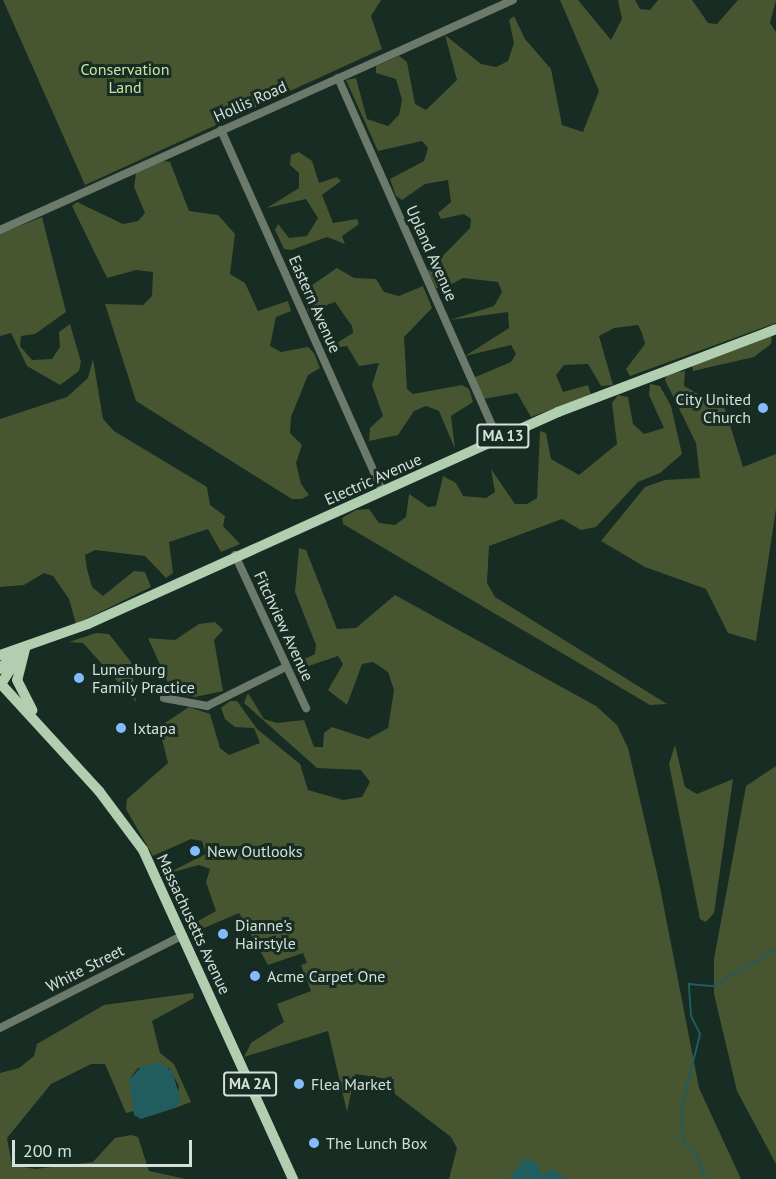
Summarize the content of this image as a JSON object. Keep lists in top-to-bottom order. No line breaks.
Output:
{"streets":{"main road":["MA 13","Electric Avenue","Massachusetts Avenue","MA 2A"],"street":["Hollis Road","Upland Avenue","Eastern Avenue","Fitchview Avenue","White Street"]},"crossings":[["Hollis Road","Upland Avenue"],["Hollis Road","Eastern Avenue"],["Upland Avenue","Electric Avenue"],["Eastern Avenue","Electric Avenue"],["MA 13","Electric Avenue"],["Electric Avenue","Fitchview Avenue"],["Massachusetts Avenue","White Street"]],"parks":["Conservation Land"],"places":["City United Church","Lunenburg Family Practice","Ixtapa","New Outlooks","Dianne's Hairstyle","Acme Carpet One","Flea Market","The Lunch Box"],"scale_bar":"200 m"}
